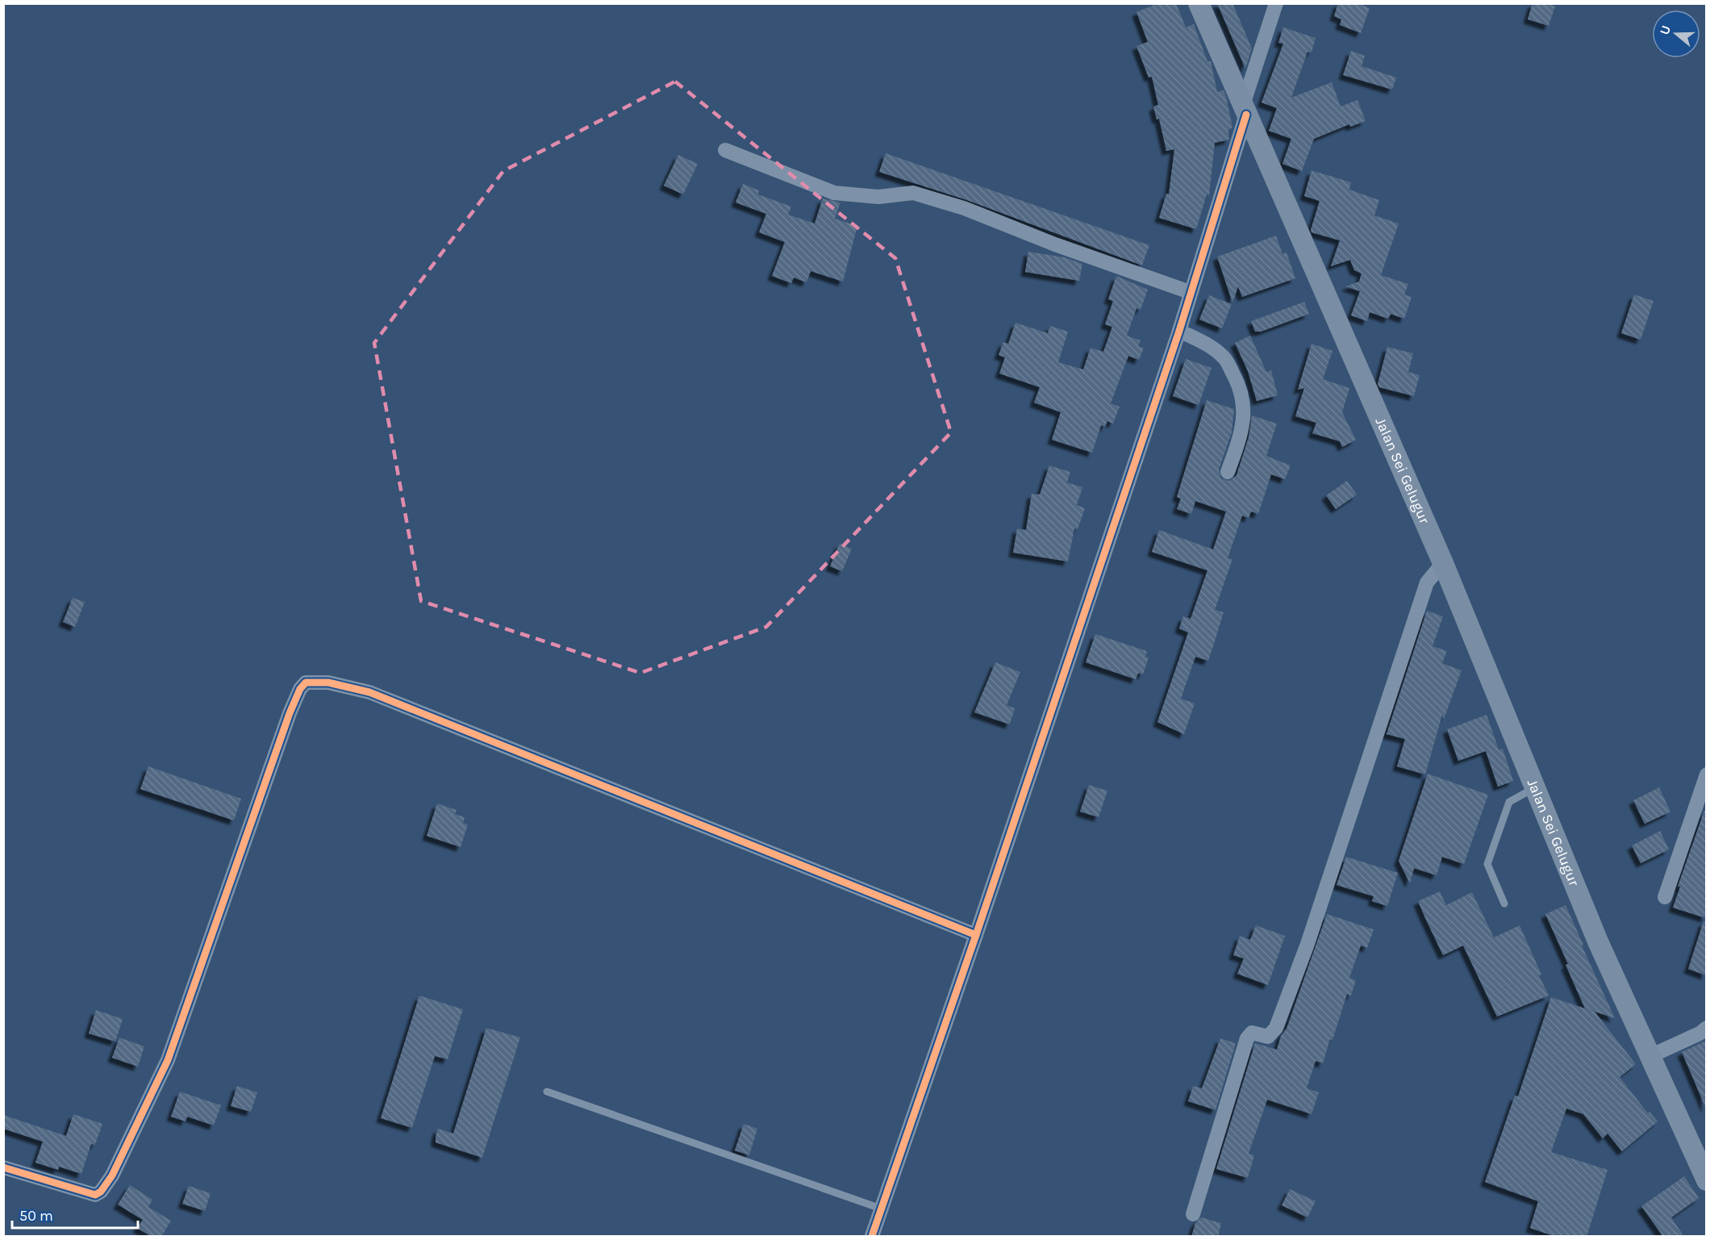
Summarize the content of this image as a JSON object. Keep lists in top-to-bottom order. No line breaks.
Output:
{"streets":{"main road":["Jalan Sei Gelugur"]},"scale_bar":"50 m","north":"left"}
